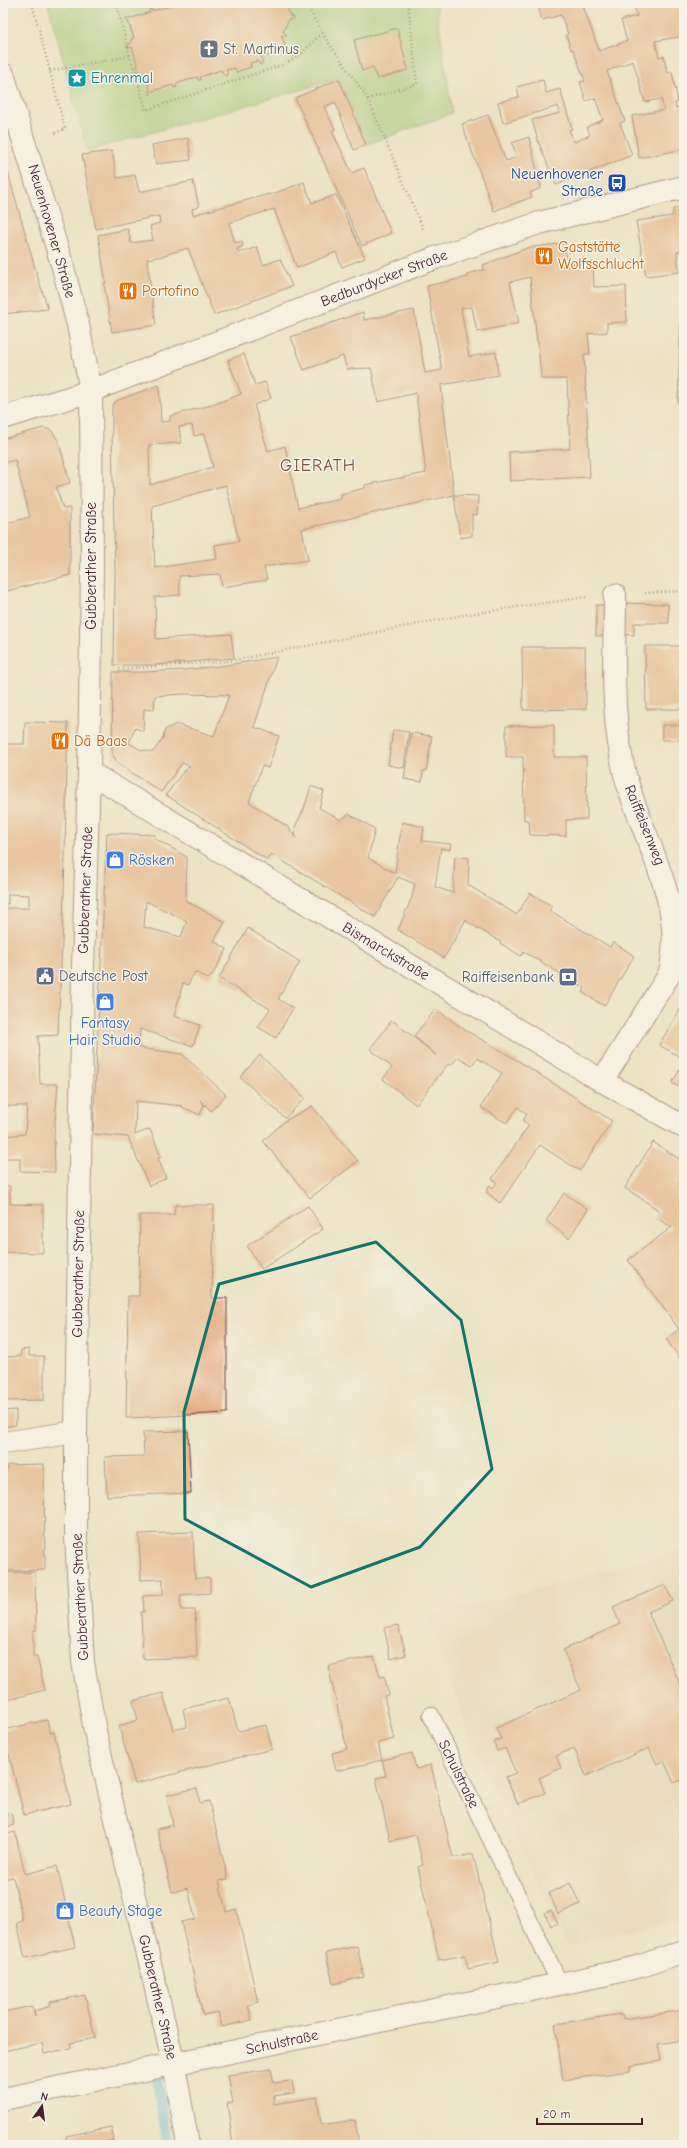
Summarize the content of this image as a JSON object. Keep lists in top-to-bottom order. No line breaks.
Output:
{"streets":{"street":["Neuenhovener Straße","Bedburdycker Straße","Gubberather Straße","Raiffeisenweg","Bismarckstraße","Schulstraße"]},"crossings":[["Neuenhovener Straße","Bedburdycker Straße"],["Neuenhovener Straße","Gubberather Straße"],["Bedburdycker Straße","Gubberather Straße"],["Gubberather Straße","Bismarckstraße"],["Gubberather Straße","Schulstraße"],["Raiffeisenweg","Bismarckstraße"]],"districts":["GIERATH"],"places":{"church":["St. Martinus"],"place":["Ehrenmal"],"bus stop":["Neuenhovener Straße"],"restaurant":["Gaststätte Wolfsschlucht","Portofino","Dä Baas"],"shop":["Rösken","Fantasy Hair Studio","Beauty Stage"],"public building":["Deutsche Post"],"bank":["Raiffeisenbank"]},"scale_bar":"20 m","north":"top"}
